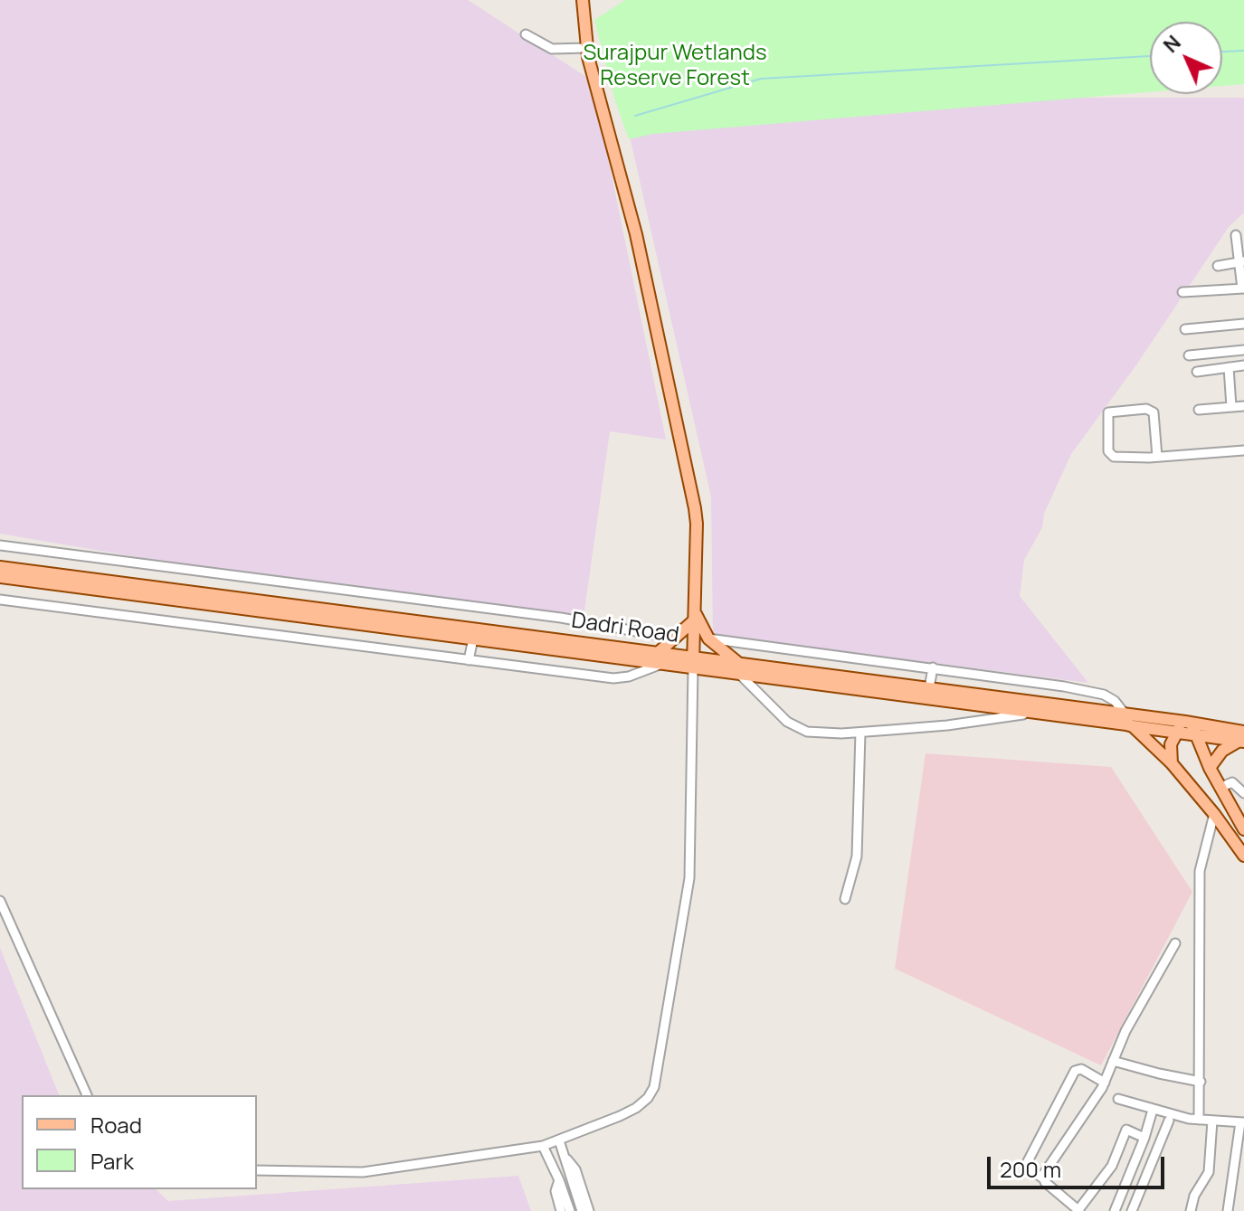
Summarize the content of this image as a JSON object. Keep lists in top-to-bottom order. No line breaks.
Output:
{"streets":{"main road":["Dadri Road"]},"parks":["Surajpur Wetlands Reserve Forest"],"legend":["Road","Park"],"scale_bar":"200 m","north":"top left"}
